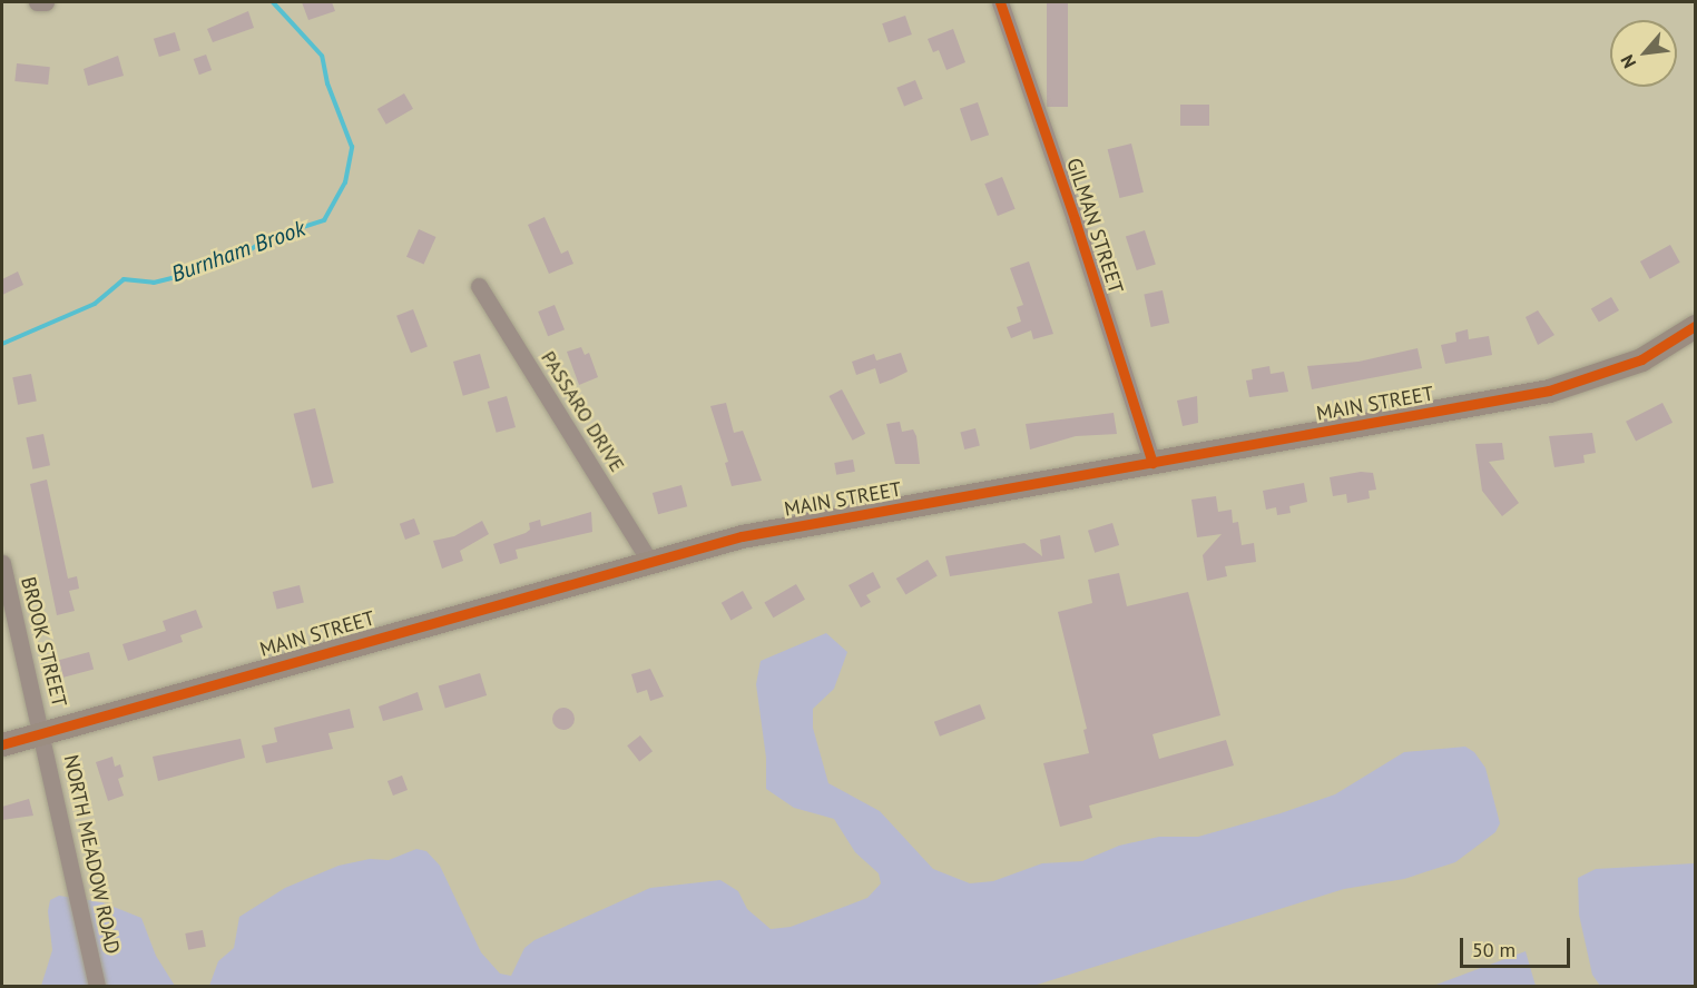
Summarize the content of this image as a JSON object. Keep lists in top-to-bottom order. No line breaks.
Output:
{"streets":{"street":["GILMAN STREET","MAIN STREET","PASSARO DRIVE","BROOK STREET","NORTH MEADOW ROAD"]},"crossings":[["GILMAN STREET","MAIN STREET"],["MAIN STREET","PASSARO DRIVE"],["MAIN STREET","BROOK STREET"],["MAIN STREET","NORTH MEADOW ROAD"],["BROOK STREET","NORTH MEADOW ROAD"]],"water":["Burnham Brook"],"scale_bar":"50 m","north":"bottom left"}
